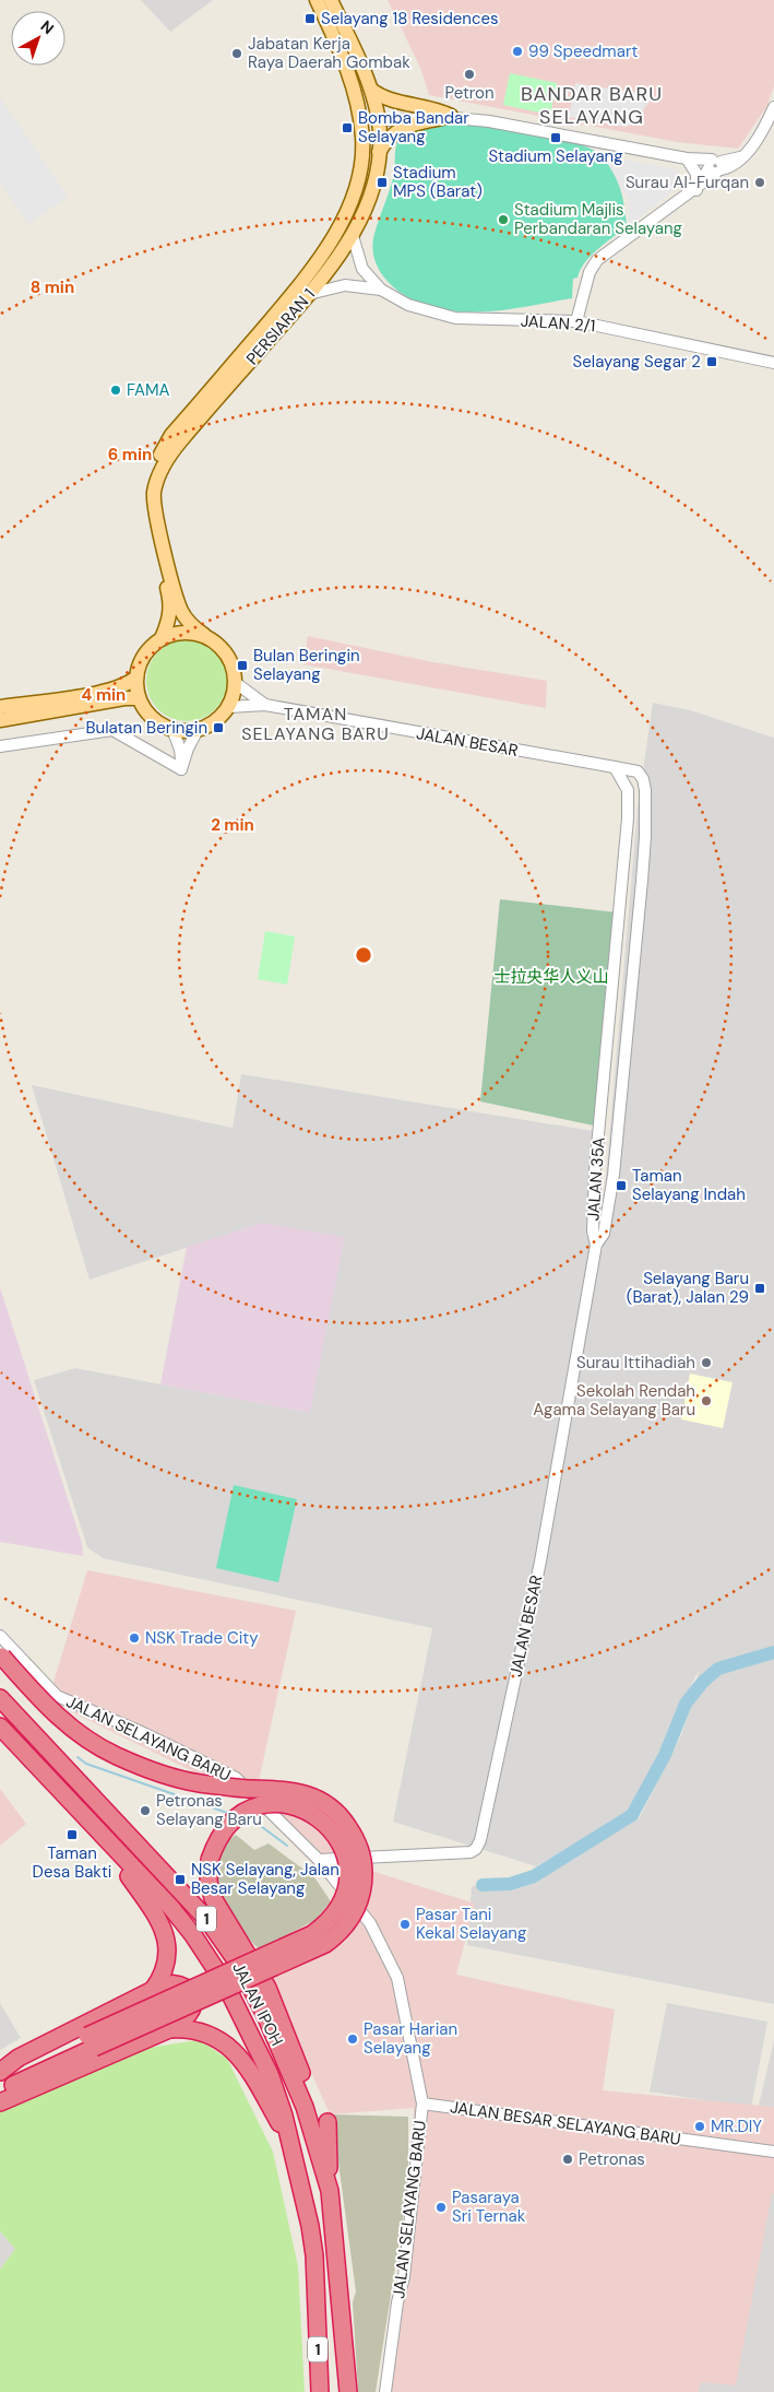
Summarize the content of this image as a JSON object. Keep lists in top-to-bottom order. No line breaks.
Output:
{"streets":{"highway":["1","JALAN IPOH"],"main road":["PERSIARAN 1"],"street":["JALAN 2/1","JALAN BESAR","JALAN 35A","JALAN SELAYANG BARU","JALAN BESAR SELAYANG BARU"]},"crossings":[["JALAN 2/1","PERSIARAN 1"],["PERSIARAN 1","JALAN BESAR"],["JALAN BESAR","JALAN 35A"],["JALAN BESAR","JALAN SELAYANG BARU"],["JALAN SELAYANG BARU","JALAN BESAR SELAYANG BARU"]],"districts":["BANDAR BARU SELAYANG","TAMAN SELAYANG BARU"],"parks":["士拉央华人义山"],"places":{"transit":["Selayang 18 Residences","Bomba Bandar Selayang","Stadium Selayang","Stadium MPS (Barat)","Selayang Segar 2","Bulan Beringin Selayang","Bulatan Beringin","Taman Selayang Indah","Selayang Baru (Barat), Jalan 29","Taman Desa Bakti","NSK Selayang, Jalan Besar Selayang"],"other":["99 Speedmart","Jabatan Kerja Raya Daerah Gombak","Petron","Surau Al-Furqan","Stadium Majlis Perbandaran Selayang","FAMA","Surau Ittihadiah","Sekolah Rendah Agama Selayang Baru","NSK Trade City","Petronas Selayang Baru","Pasar Tani Kekal Selayang","Pasar Harian Selayang","MR.DIY","Petronas","Pasaraya Sri Ternak"]},"north":"top right","rings":["8 min","6 min","4 min","2 min"]}
